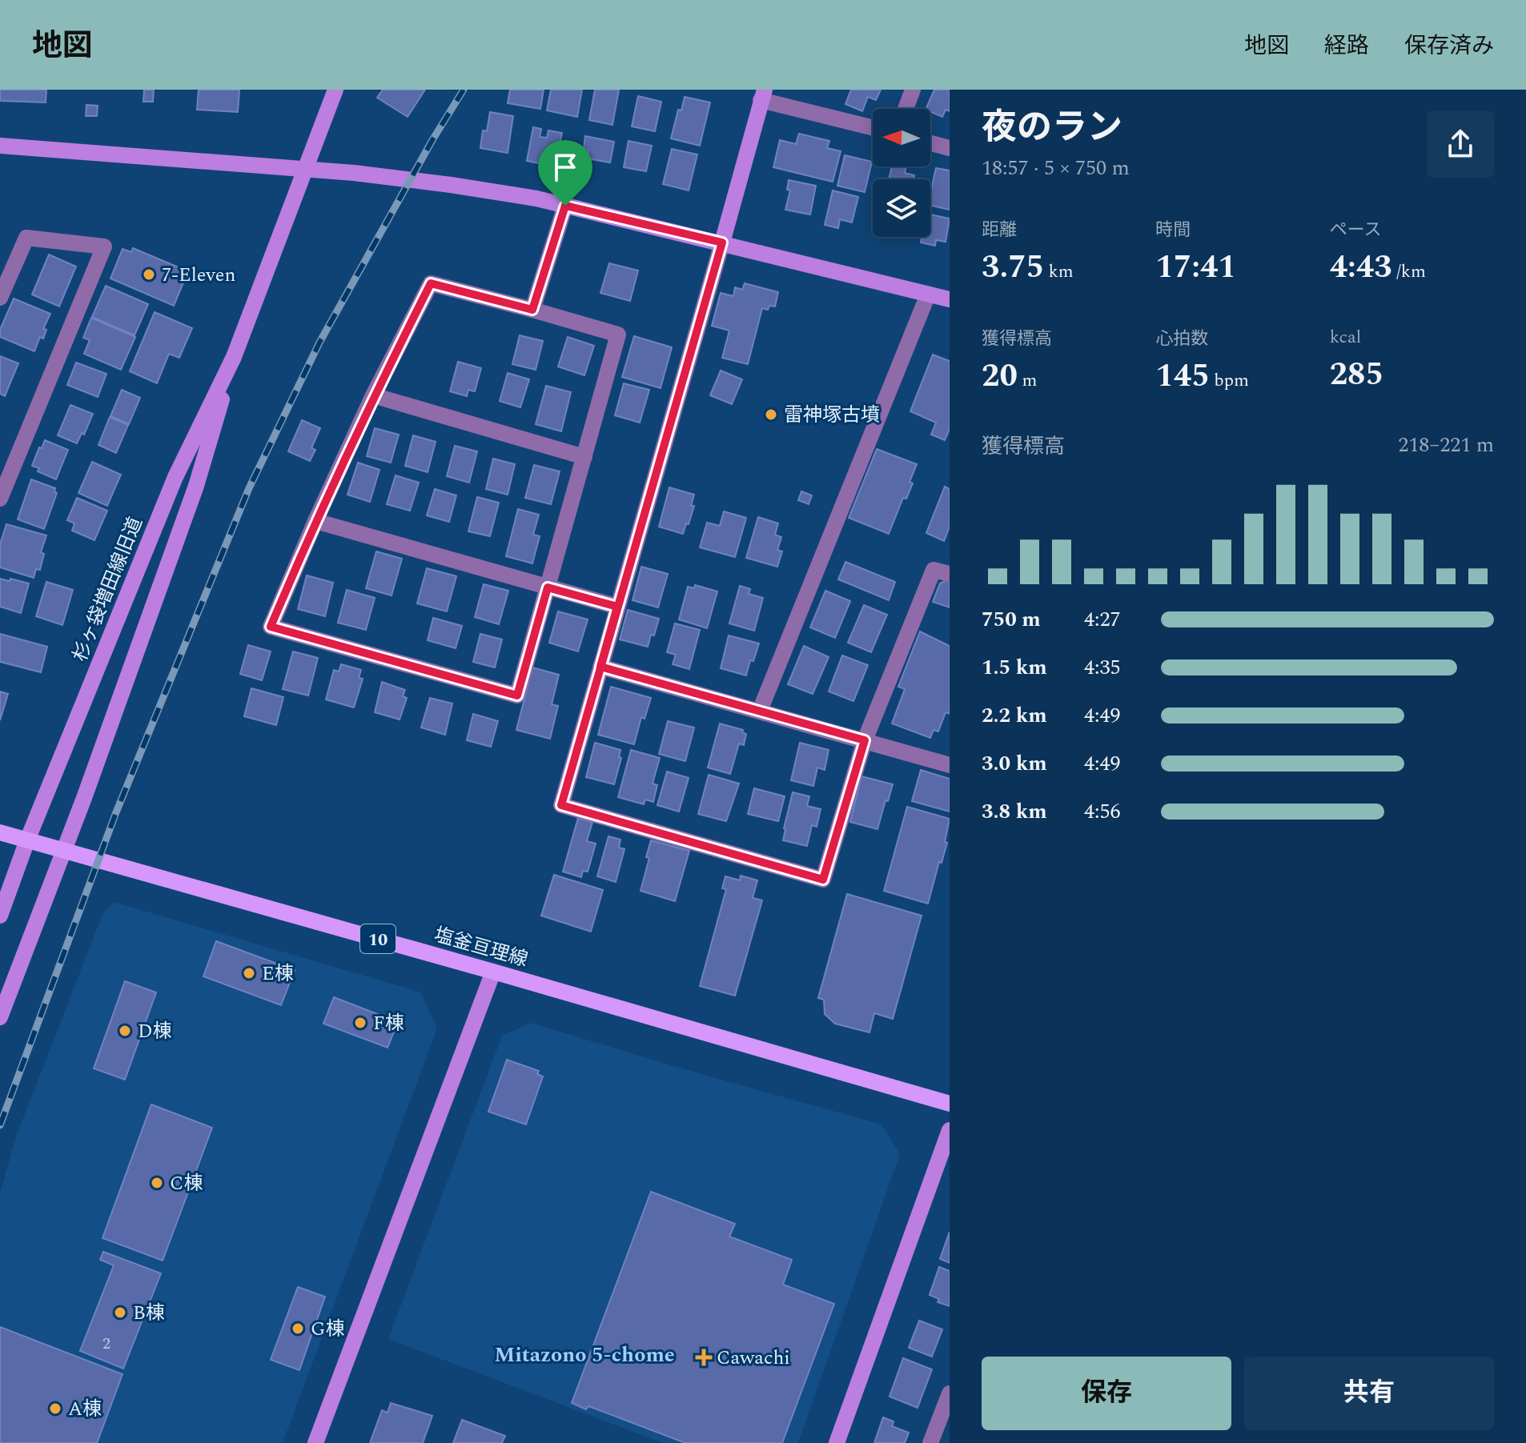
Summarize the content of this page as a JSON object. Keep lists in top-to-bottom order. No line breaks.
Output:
{"streets":{"main road":["10","塩釜亘理線"],"street":["杉ヶ袋増田線旧道"]},"crossings":[["杉ヶ袋増田線旧道","塩釜亘理線"]],"districts":["Mitazono 5-chome"],"places":{"other":["7-Eleven","雷神塚古墳","E棟","F棟","D棟","C棟","B棟","G棟","A棟"],"health":["Cawachi"]},"house_numbers":["2"],"north":"left","page":{"header":"地図","nav":["地図","経路","保存済み"],"heading":["夜のラン","18:57 · 5 × 750 m"],"stats":[["距離","3.75 km"],["時間","17:41"],["ペース","4:43 /km"],["獲得標高","20 m"],["心拍数","145 bpm"],["kcal","285"]],"chart":["獲得標高","218–221 m"],"list":[{"name":"750 m","note":"4:27"},{"name":"1.5 km","note":"4:35"},{"name":"2.2 km","note":"4:49"},{"name":"3.0 km","note":"4:49"},{"name":"3.8 km","note":"4:56"}],"buttons":["保存","共有"]}}
